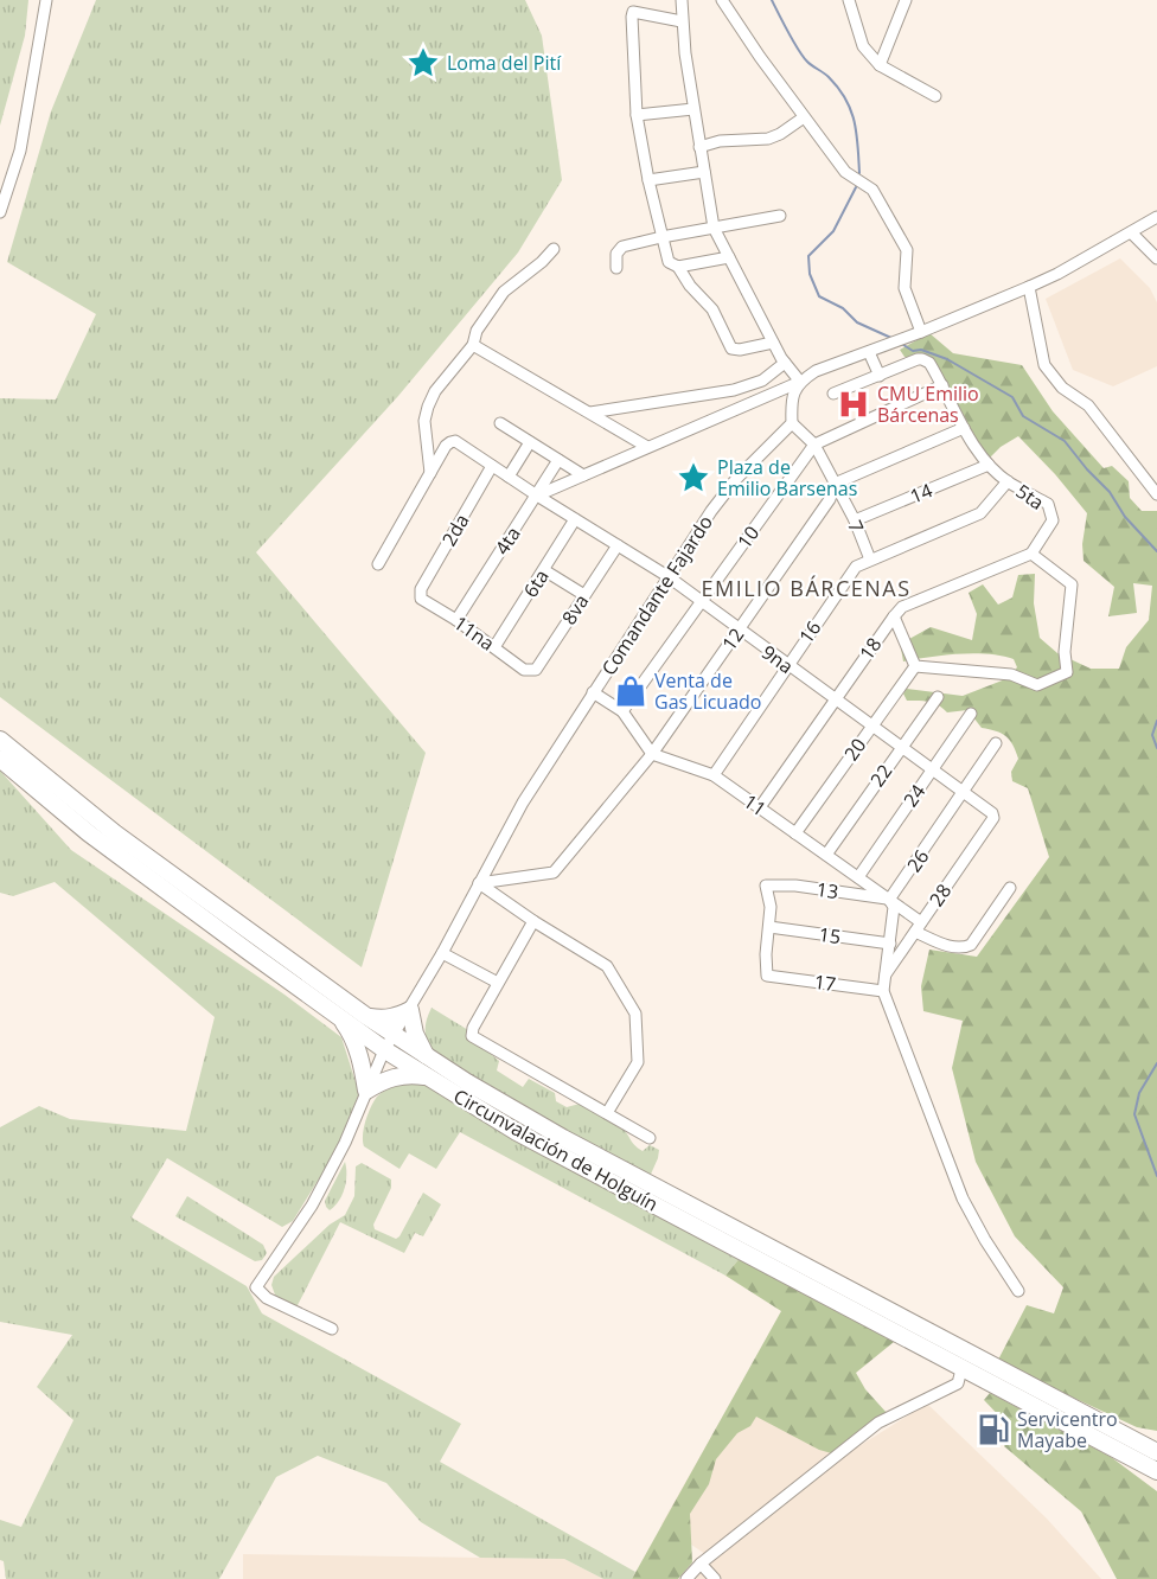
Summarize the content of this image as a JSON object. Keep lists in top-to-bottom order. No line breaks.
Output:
{"streets":{"highway":["Circunvalación de Holguín"],"street":["14","5ta","7","2da","10","4ta","6ta","Comandante Fajardo","8va","16","11na","12","18","9na","20","22","24","11","26","13","28","15","17"]},"crossings":[["14","5ta"],["14","7"],["5ta","10"],["5ta","16"],["5ta","18"],["7","10"],["7","Comandante Fajardo"],["7","16"],["7","12"],["2da","11na"],["2da","9na"],["10","9na"],["4ta","11na"],["4ta","9na"],["6ta","11na"],["6ta","9na"],["Comandante Fajardo","12"],["Comandante Fajardo","9na"],["Comandante Fajardo","Circunvalación de Holguín"],["8va","11na"],["8va","9na"],["16","9na"],["16","11"],["12","9na"],["12","11"],["18","9na"],["18","11"],["9na","20"],["9na","22"],["9na","24"],["9na","26"],["9na","28"],["20","11"],["22","11"],["24","11"],["11","26"],["11","13"],["11","28"],["26","13"],["13","15"],["13","17"],["15","17"]],"districts":["EMILIO BÁRCENAS"],"places":{"place":["Loma del Pití","Plaza de Emilio Barsenas"],"hospital":["CMU Emilio Bárcenas"],"shop":["Venta de Gas Licuado"],"fuel station":["Servicentro Mayabe"]}}
